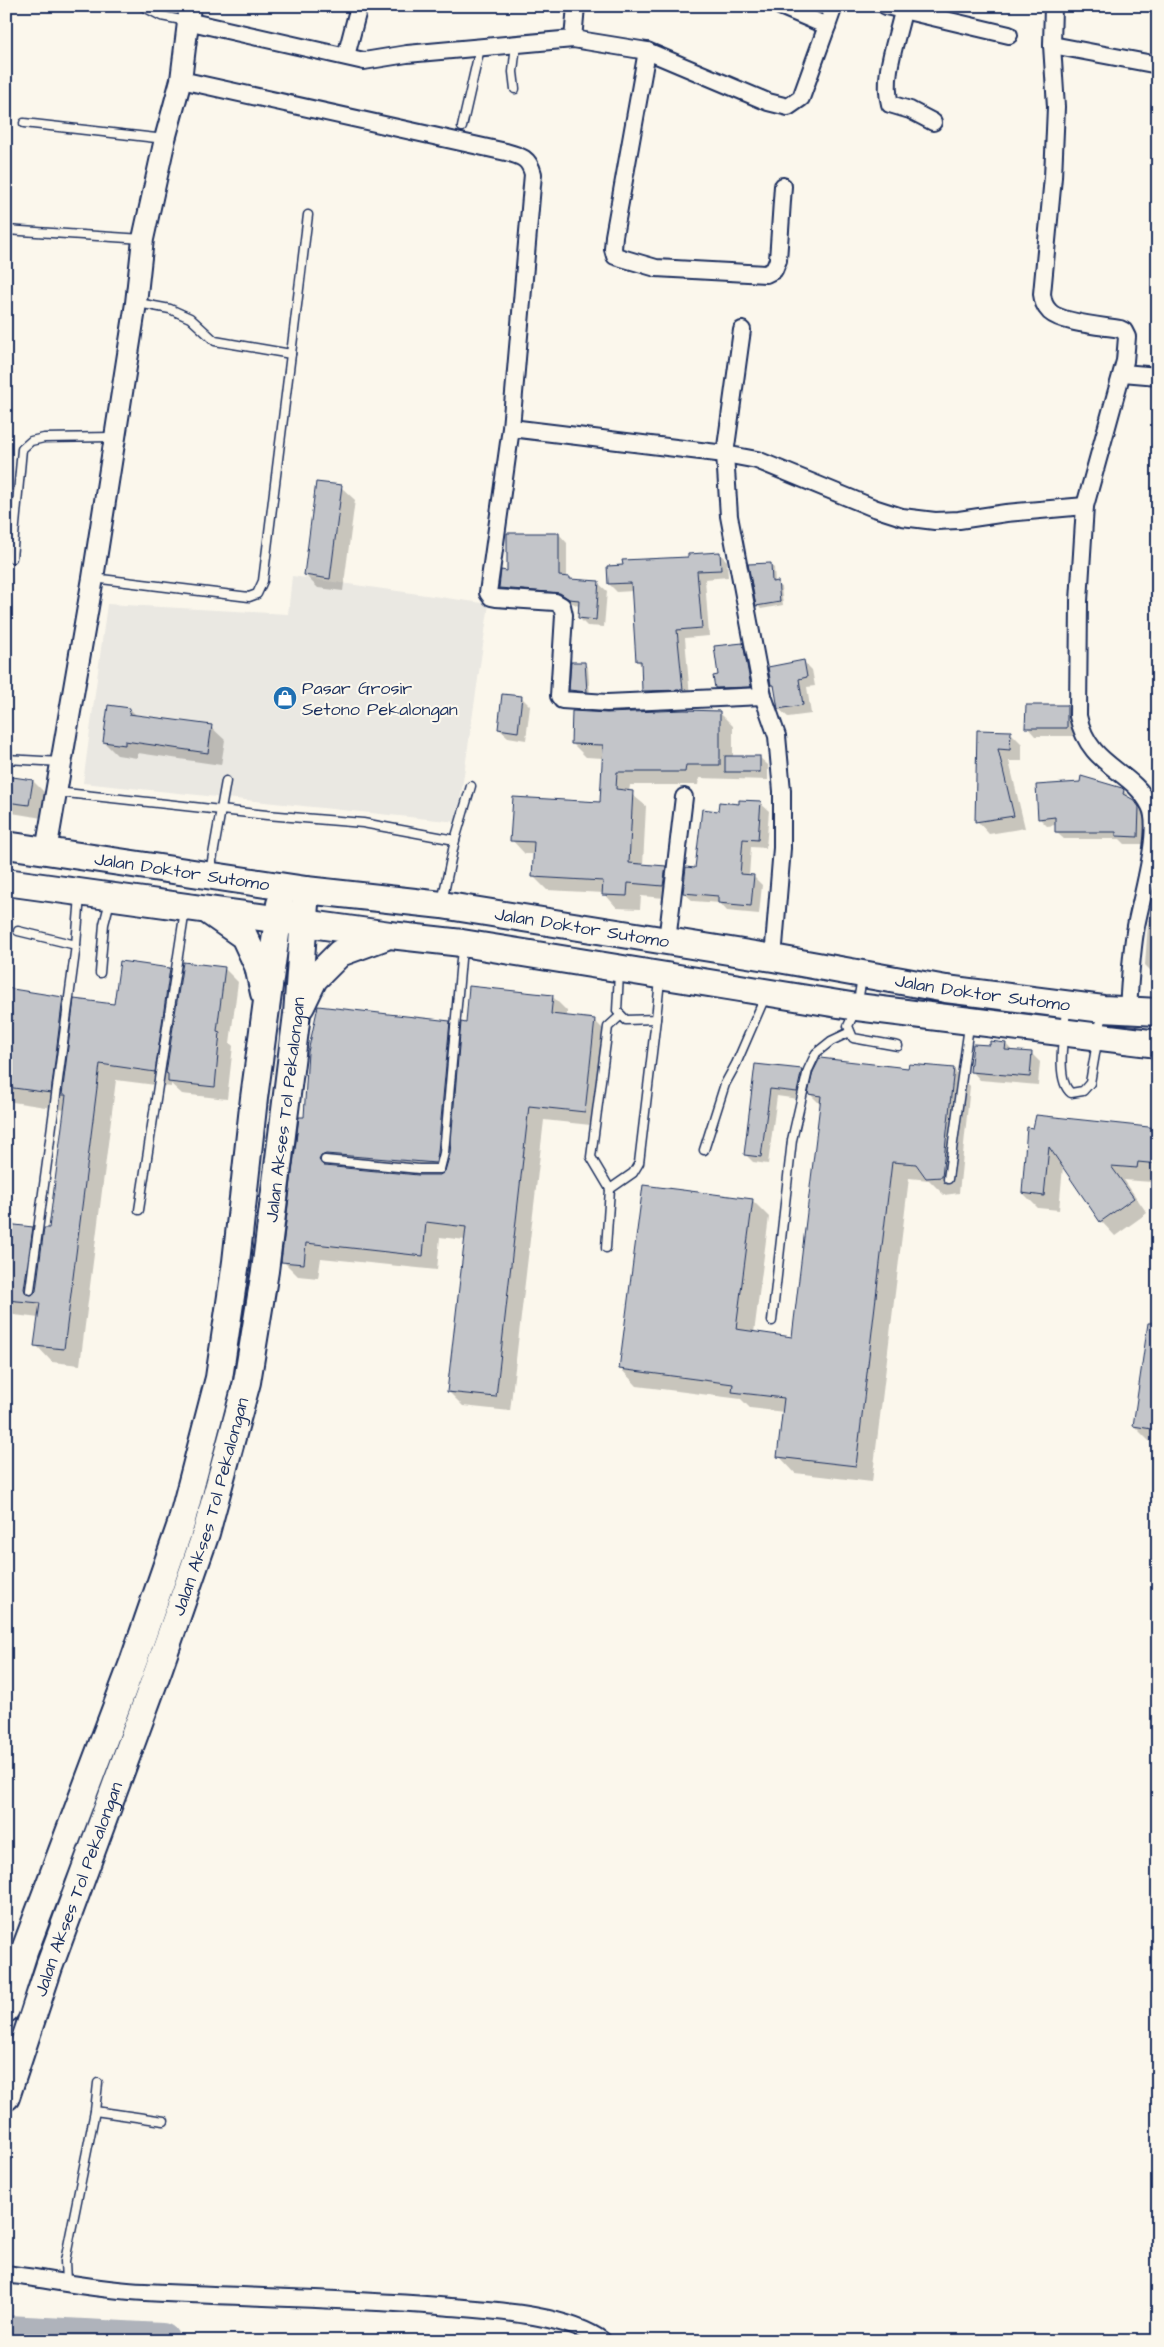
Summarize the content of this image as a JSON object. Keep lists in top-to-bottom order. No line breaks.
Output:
{"streets":{"highway":["Jalan Doktor Sutomo","Jalan Akses Tol Pekalongan"]},"crossings":[["Jalan Doktor Sutomo","Jalan Akses Tol Pekalongan"]],"places":{"shop":["Pasar Grosir Setono Pekalongan"]}}
